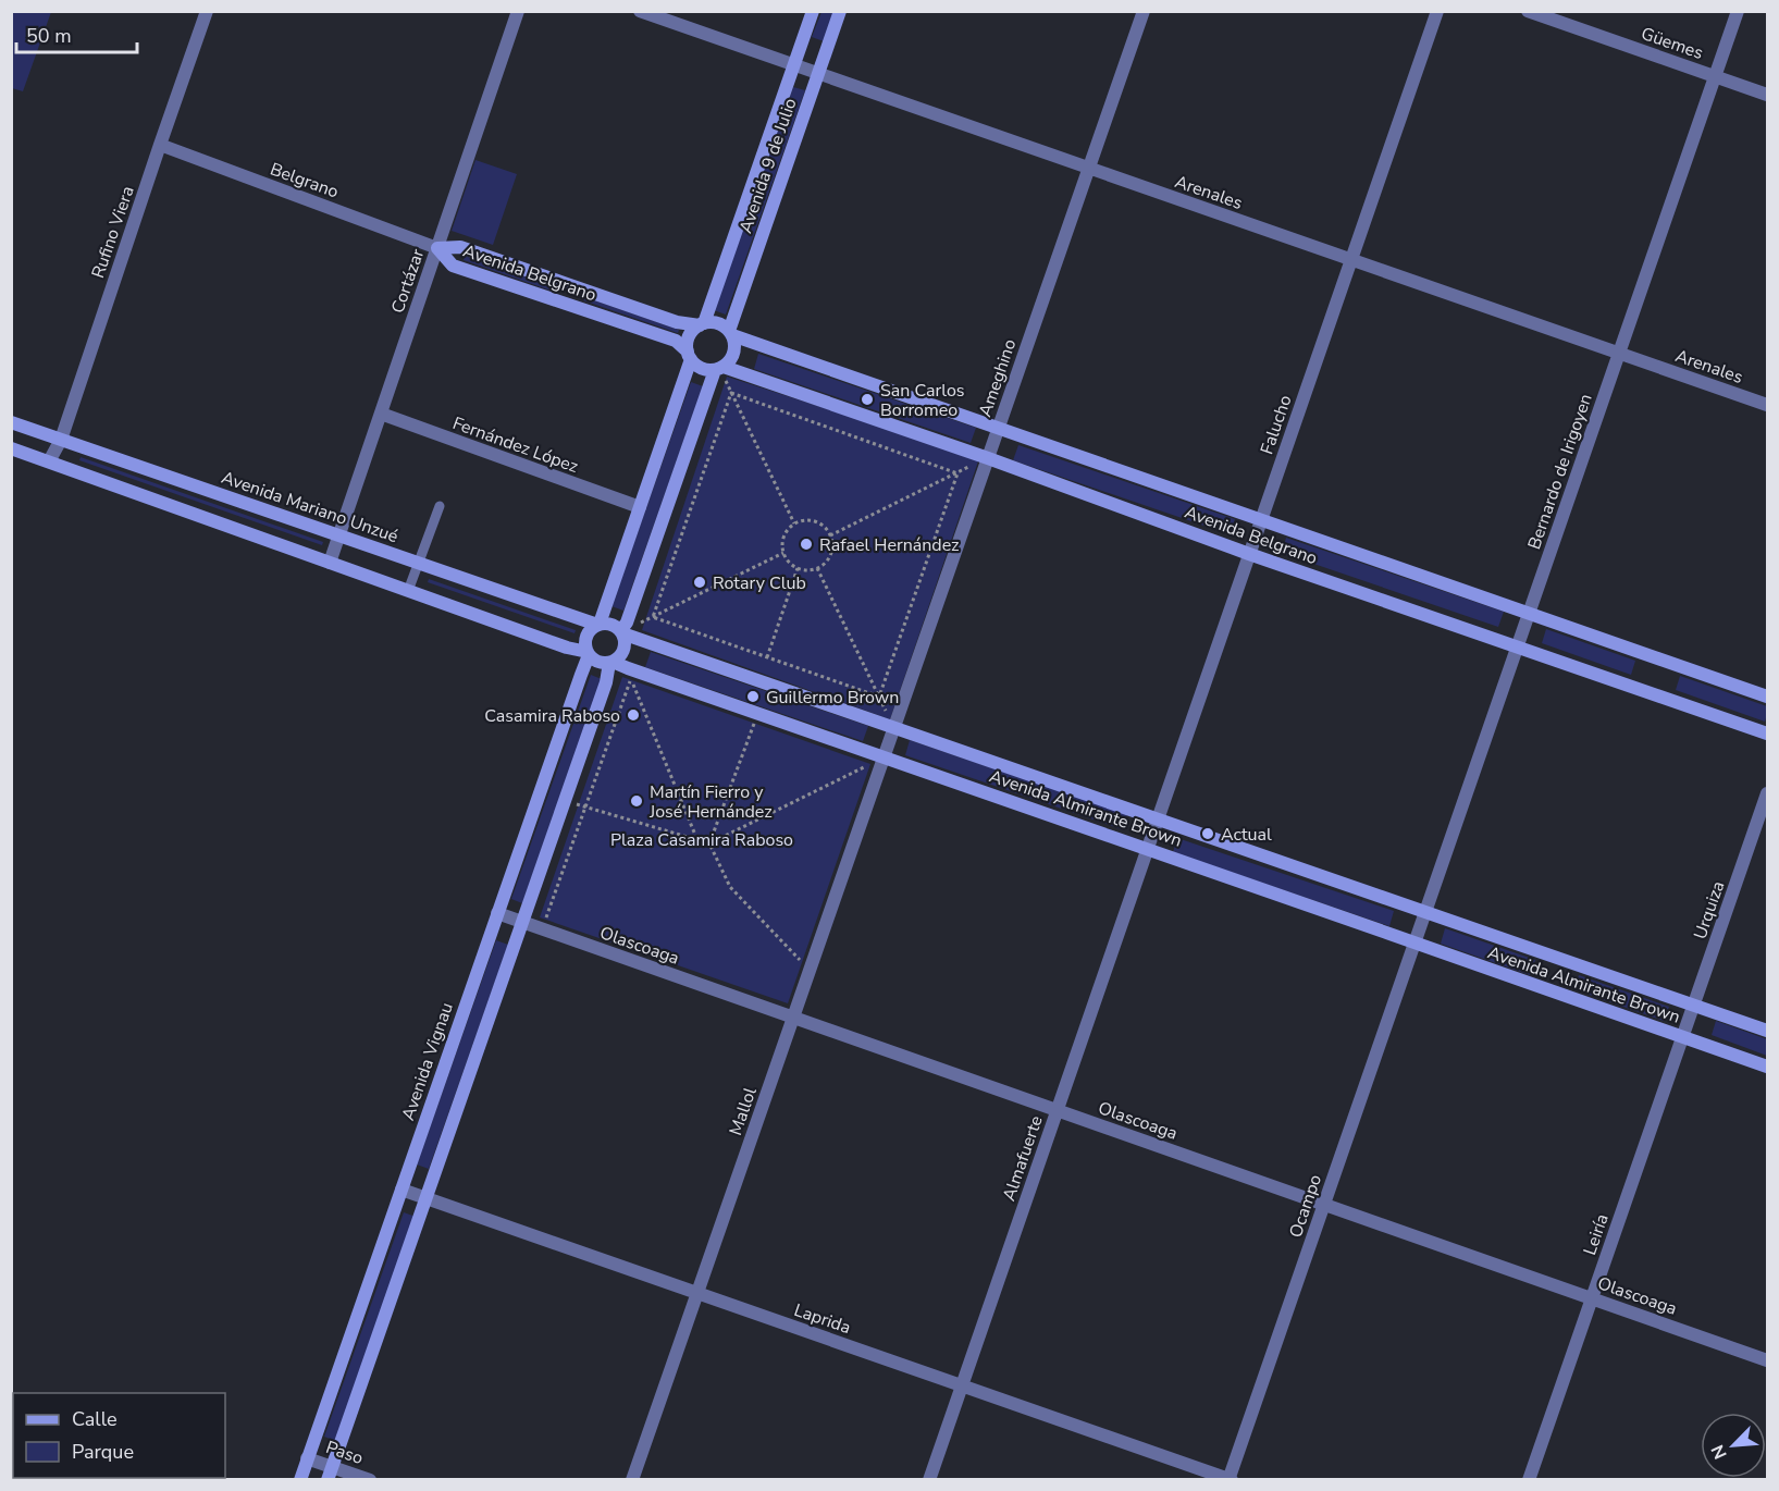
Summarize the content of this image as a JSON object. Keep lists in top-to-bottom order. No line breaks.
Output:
{"streets":{"main road":["Avenida 9 de Julio","Avenida Belgrano","Avenida Mariano Unzué","Avenida Almirante Brown","Avenida Vignau"],"street":["Güemes","Belgrano","Arenales","Rufino Viera","Cortázar","Ameghino","Falucho","Fernández López","Bernardo de Irigoyen","Urquiza","Olascoaga","Mallol","Almafuerte","Ocampo","Leiría","Laprida","Paso"]},"crossings":[["Güemes","Bernardo de Irigoyen"],["Avenida 9 de Julio","Arenales"],["Avenida 9 de Julio","Avenida Belgrano"],["Belgrano","Rufino Viera"],["Belgrano","Avenida Belgrano"],["Belgrano","Cortázar"],["Arenales","Ameghino"],["Arenales","Falucho"],["Arenales","Bernardo de Irigoyen"],["Rufino Viera","Avenida Mariano Unzué"],["Avenida Belgrano","Cortázar"],["Avenida Belgrano","Ameghino"],["Avenida Belgrano","Falucho"],["Avenida Belgrano","Bernardo de Irigoyen"],["Cortázar","Fernández López"],["Cortázar","Avenida Mariano Unzué"],["Ameghino","Avenida Almirante Brown"],["Ameghino","Mallol"],["Falucho","Avenida Almirante Brown"],["Falucho","Almafuerte"],["Bernardo de Irigoyen","Avenida Almirante Brown"],["Bernardo de Irigoyen","Ocampo"],["Avenida Mariano Unzué","Avenida Almirante Brown"],["Avenida Mariano Unzué","Avenida Vignau"],["Avenida Almirante Brown","Urquiza"],["Avenida Almirante Brown","Avenida Vignau"],["Avenida Almirante Brown","Mallol"],["Avenida Almirante Brown","Almafuerte"],["Avenida Almirante Brown","Ocampo"],["Avenida Almirante Brown","Leiría"],["Urquiza","Leiría"],["Olascoaga","Avenida Vignau"],["Olascoaga","Mallol"],["Olascoaga","Almafuerte"],["Olascoaga","Ocampo"],["Olascoaga","Leiría"],["Avenida Vignau","Laprida"],["Avenida Vignau","Paso"],["Mallol","Laprida"],["Almafuerte","Laprida"],["Ocampo","Laprida"]],"parks":["Plaza Casamira Raboso"],"places":["San Carlos Borromeo","Rafael Hernández","Rotary Club","Guillermo Brown","Casamira Raboso","Martín Fierro y José Hernández","Actual"],"legend":["Calle","Parque"],"scale_bar":"50 m","north":"bottom left"}
